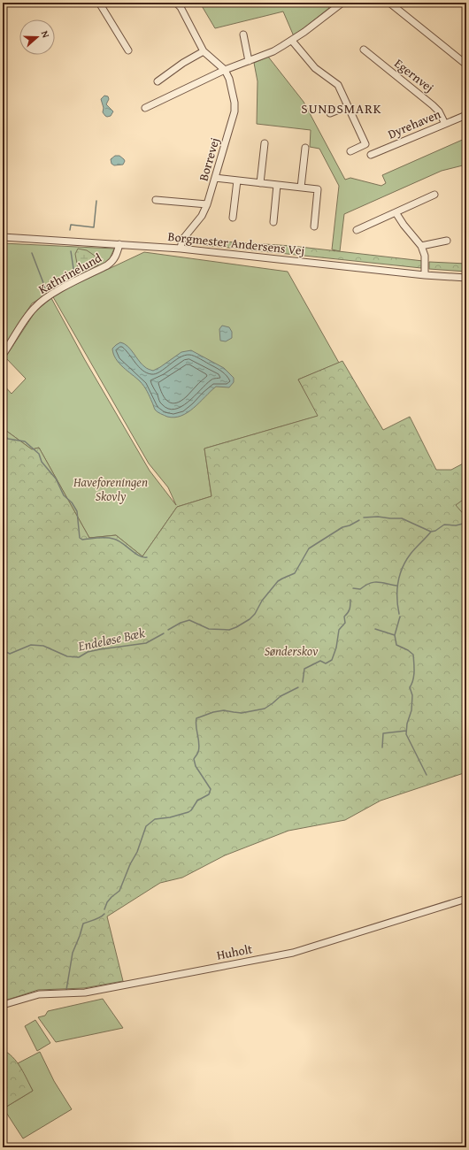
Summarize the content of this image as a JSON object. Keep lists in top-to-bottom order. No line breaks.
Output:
{"streets":{"street":["Egernvej","Dyrehaven","Borrevej","Borgmester Andersens Vej","Kathrinelund","Huholt"]},"crossings":[["Egernvej","Dyrehaven"],["Borrevej","Borgmester Andersens Vej"],["Borgmester Andersens Vej","Kathrinelund"]],"districts":["SUNDSMARK"],"water":["Endeløse Bæk"],"parks":["Haveforeningen Skovly","Sønderskov"],"north":"right"}
